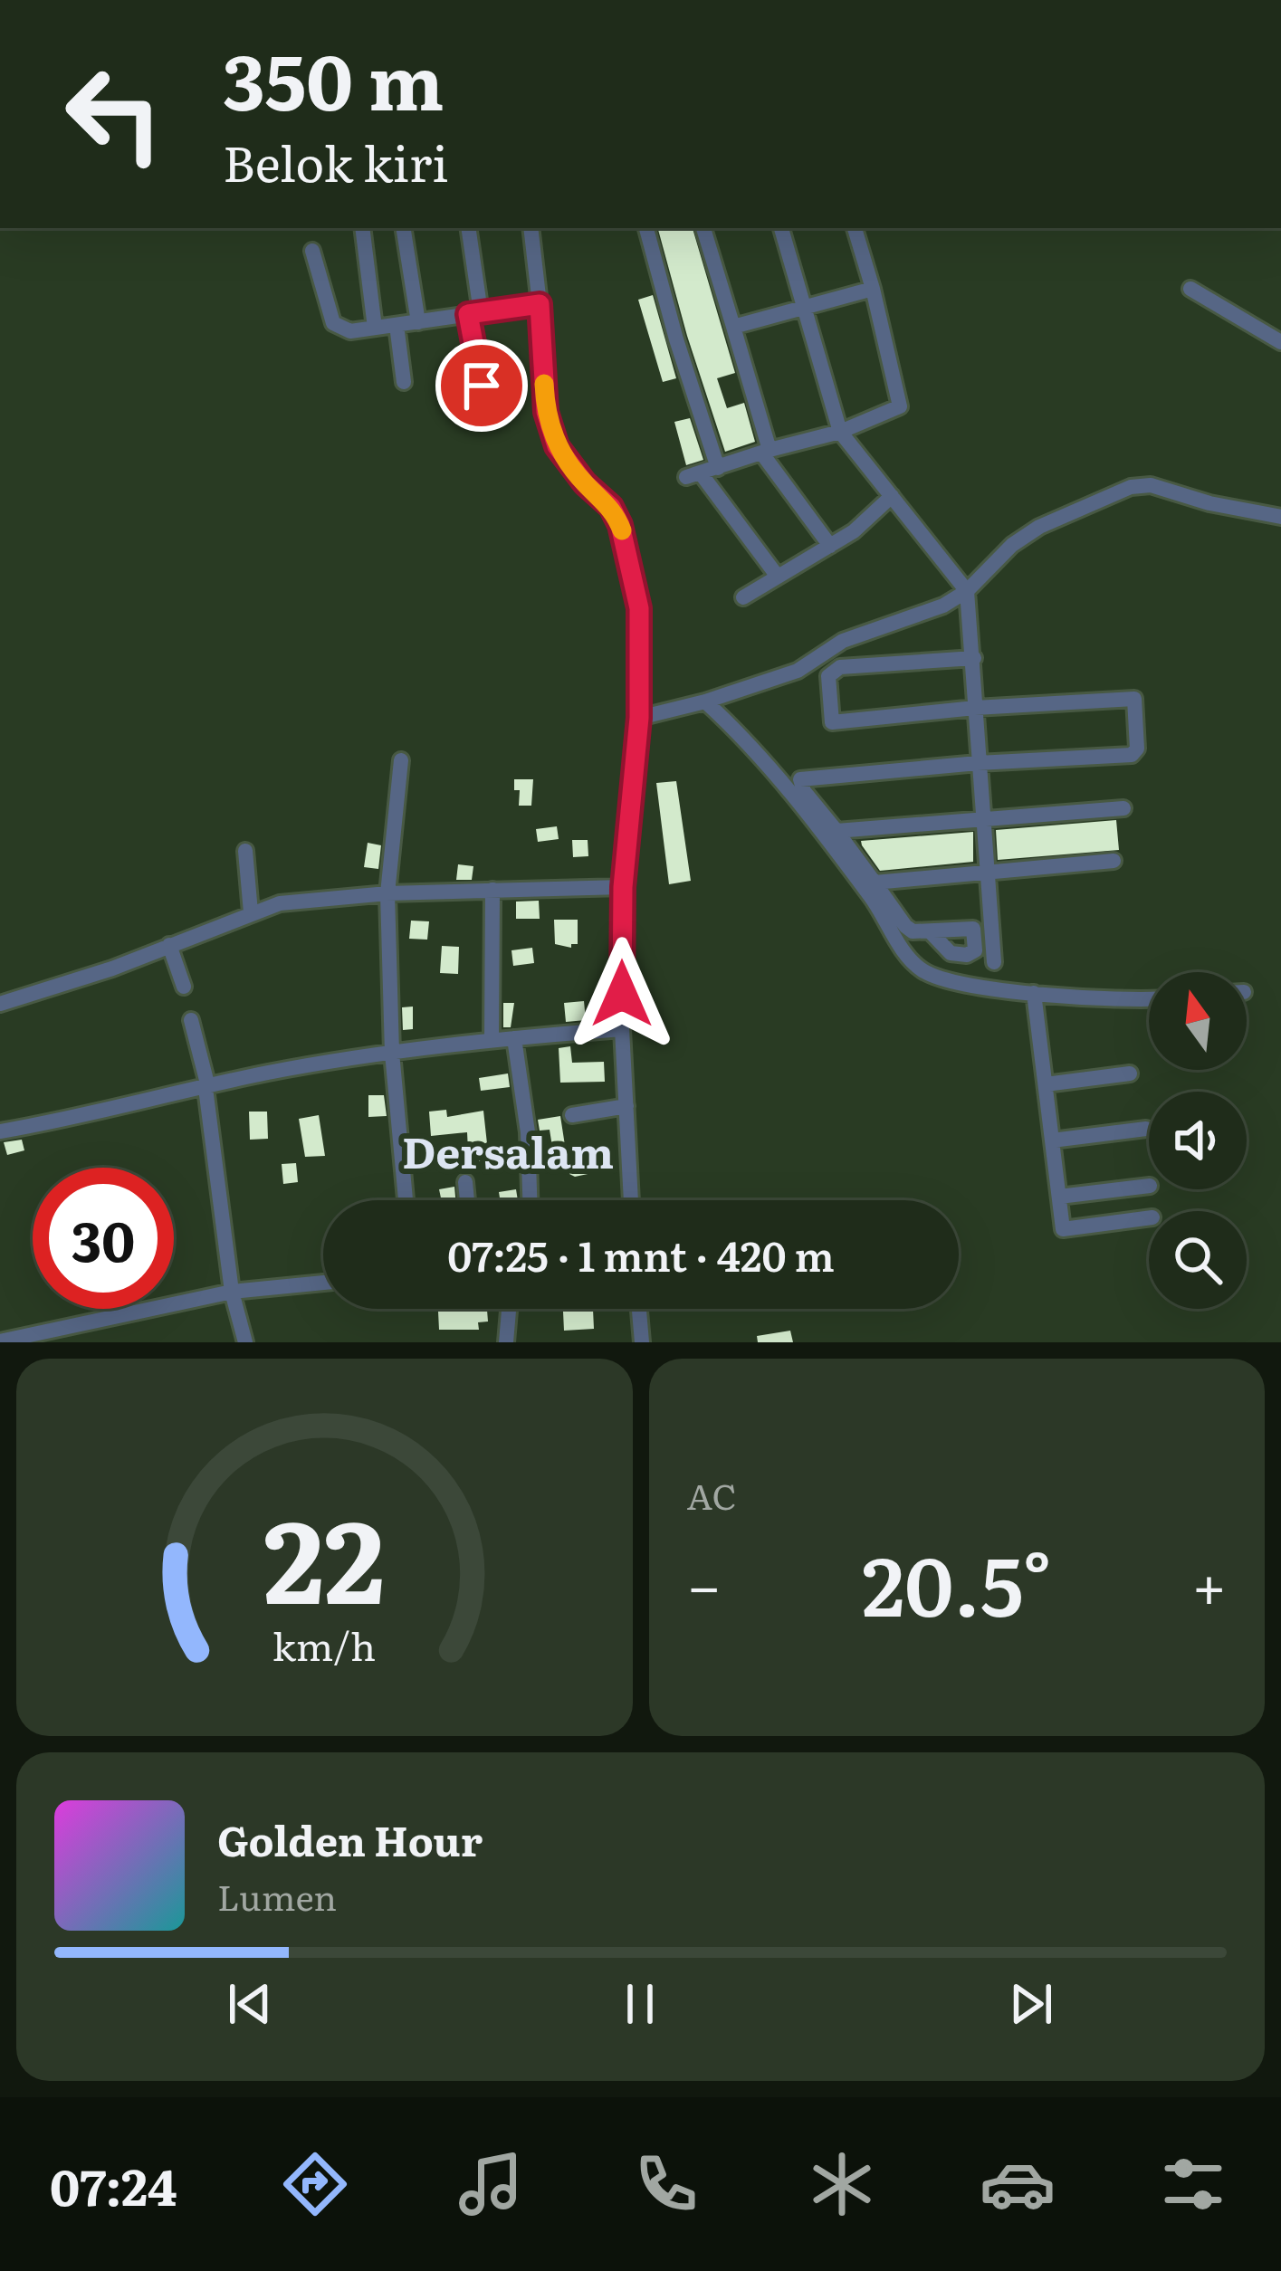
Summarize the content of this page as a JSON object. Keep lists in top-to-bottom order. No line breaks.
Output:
{"districts":["Dersalam"],"north":"top","page":{"turn":["350 m","Belok kiri"],"limit":"30","trip":"07:25 · 1 mnt · 420 m","tile":"AC","heat":["−","20.5°","+"],"song":["Golden Hour","Lumen"],"tabs":"07:24","gauge":["22","km/h"]}}
